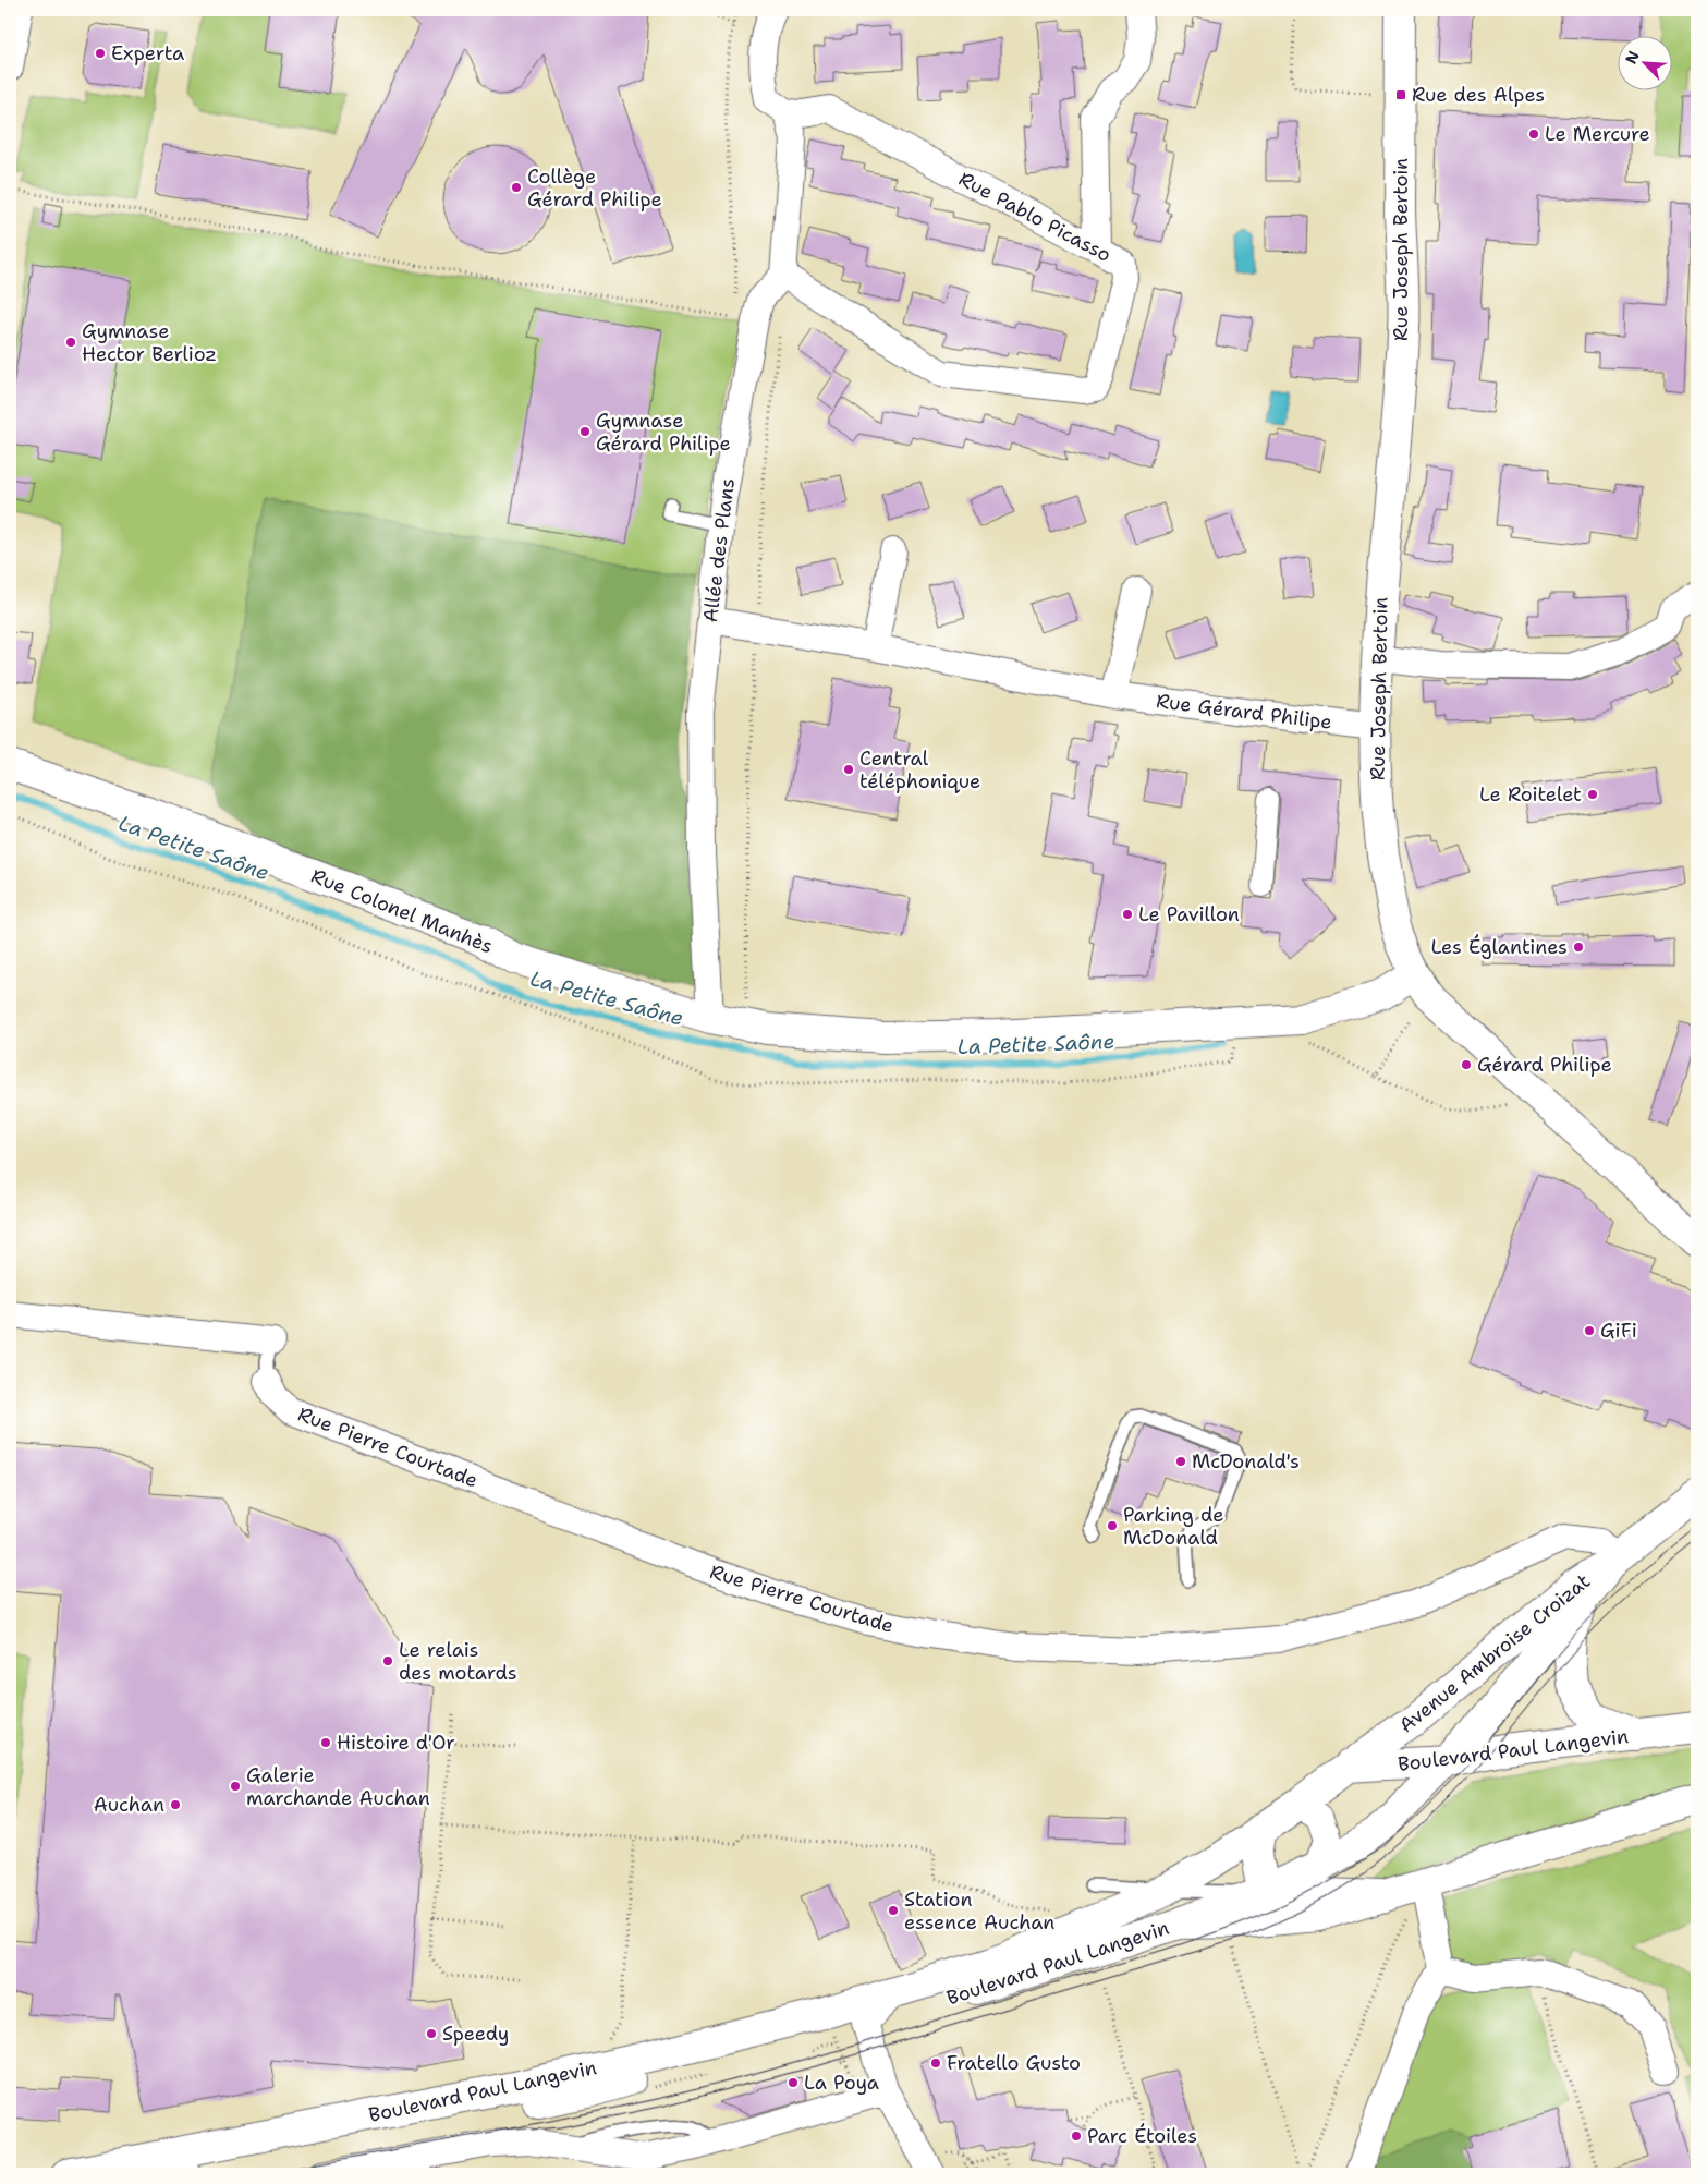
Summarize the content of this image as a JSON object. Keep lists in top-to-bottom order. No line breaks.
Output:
{"streets":{"street":["Rue Pablo Picasso","Rue Joseph Bertoin","Allée des Plans","Rue Gérard Philipe","Rue Colonel Manhès","Rue Pierre Courtade","Avenue Ambroise Croizat","Boulevard Paul Langevin"]},"crossings":[["Rue Pablo Picasso","Allée des Plans"],["Rue Joseph Bertoin","Rue Gérard Philipe"],["Rue Joseph Bertoin","Rue Colonel Manhès"],["Allée des Plans","Rue Gérard Philipe"],["Allée des Plans","Rue Colonel Manhès"],["Rue Pierre Courtade","Avenue Ambroise Croizat"],["Avenue Ambroise Croizat","Boulevard Paul Langevin"]],"water":["La Petite Saône"],"places":{"other":["Experta","Le Mercure","Collège Gérard Philipe","Gymnase Hector Berlioz","Gymnase Gérard Philipe","Central téléphonique","Le Roitelet","Le Pavillon","Les Églantines","Gérard Philipe","GiFi","McDonald's","Parking de McDonald","Le relais des motards","Histoire d'Or","Galerie marchande Auchan","Auchan","Station essence Auchan","Speedy","Fratello Gusto","La Poya","Parc Étoiles"],"transit":["Rue des Alpes"]},"north":"top left"}
